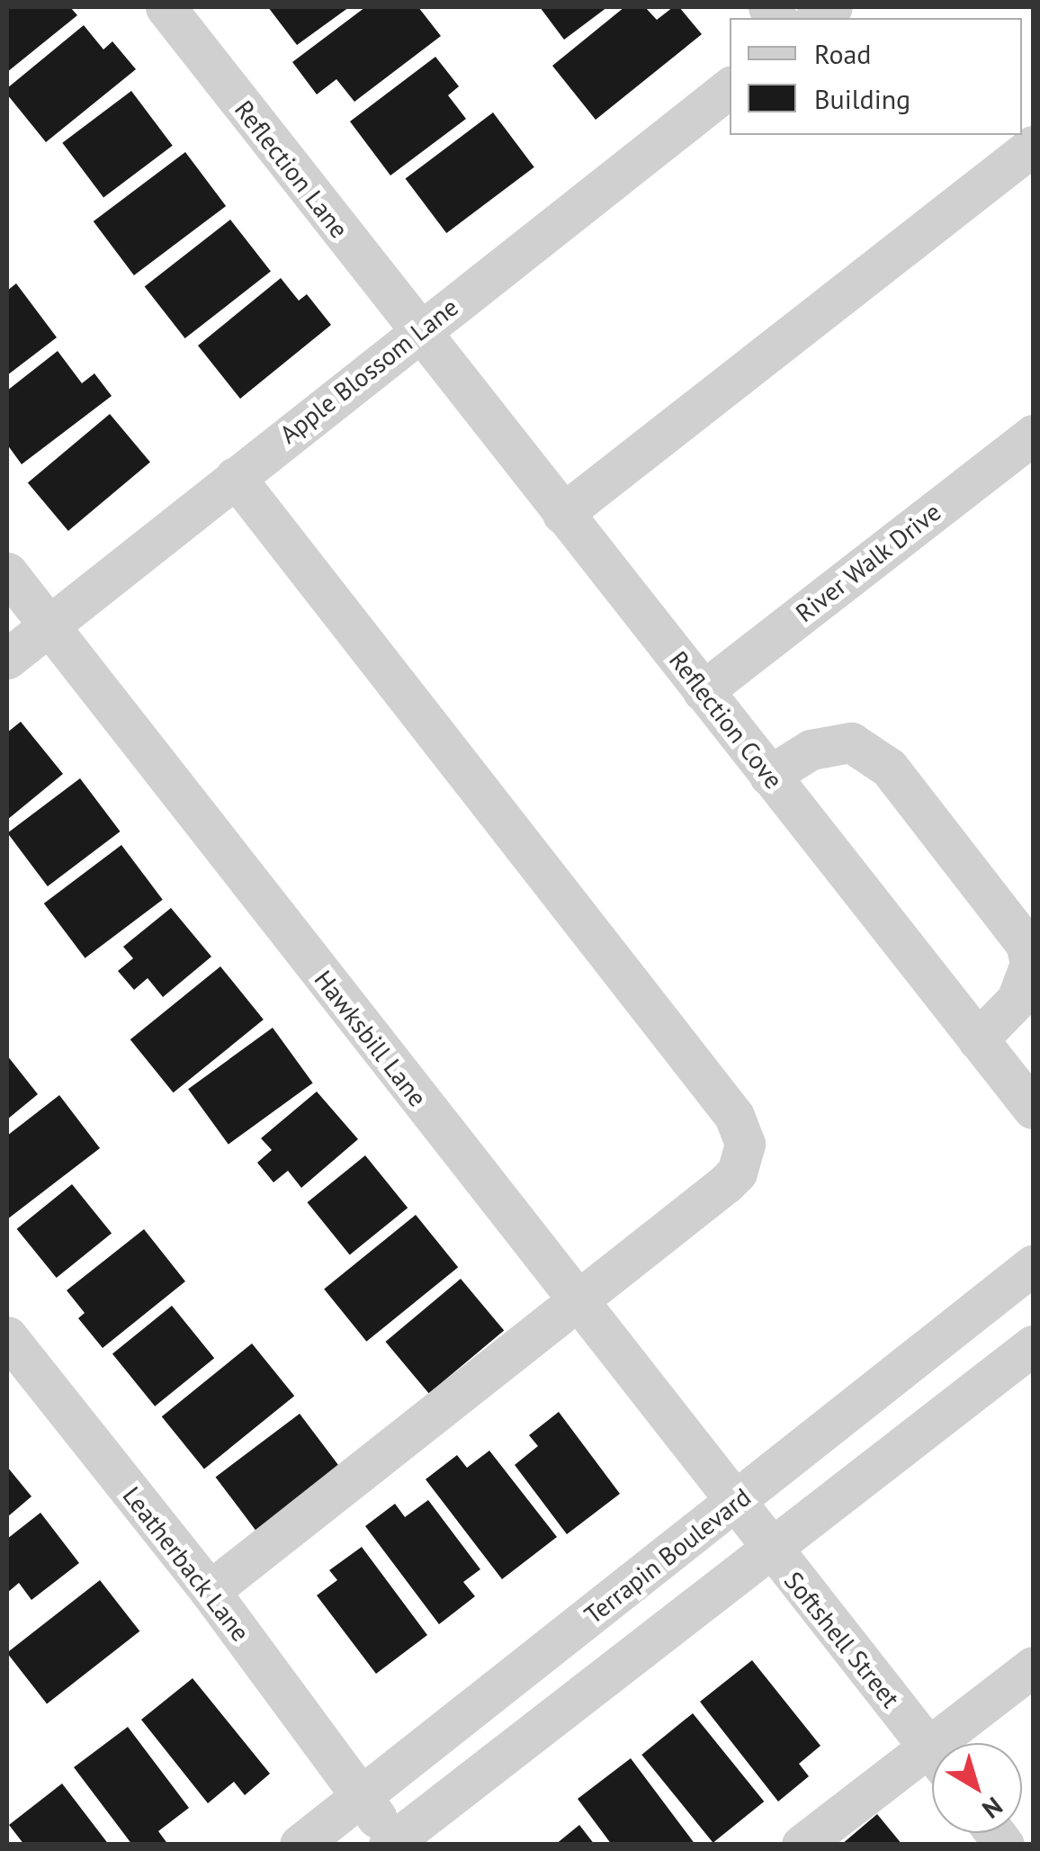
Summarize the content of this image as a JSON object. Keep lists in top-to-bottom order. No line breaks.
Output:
{"streets":{"street":["Reflection Lane","Apple Blossom Lane","River Walk Drive","Reflection Cove","Hawksbill Lane","Terrapin Boulevard","Leatherback Lane","Softshell Street"]},"crossings":[["Reflection Lane","Apple Blossom Lane"],["Reflection Lane","Reflection Cove"],["Apple Blossom Lane","Reflection Cove"],["Apple Blossom Lane","Hawksbill Lane"],["River Walk Drive","Reflection Cove"],["Hawksbill Lane","Terrapin Boulevard"],["Hawksbill Lane","Softshell Street"],["Terrapin Boulevard","Leatherback Lane"],["Terrapin Boulevard","Softshell Street"]],"legend":["Road","Building"],"north":"bottom right"}
